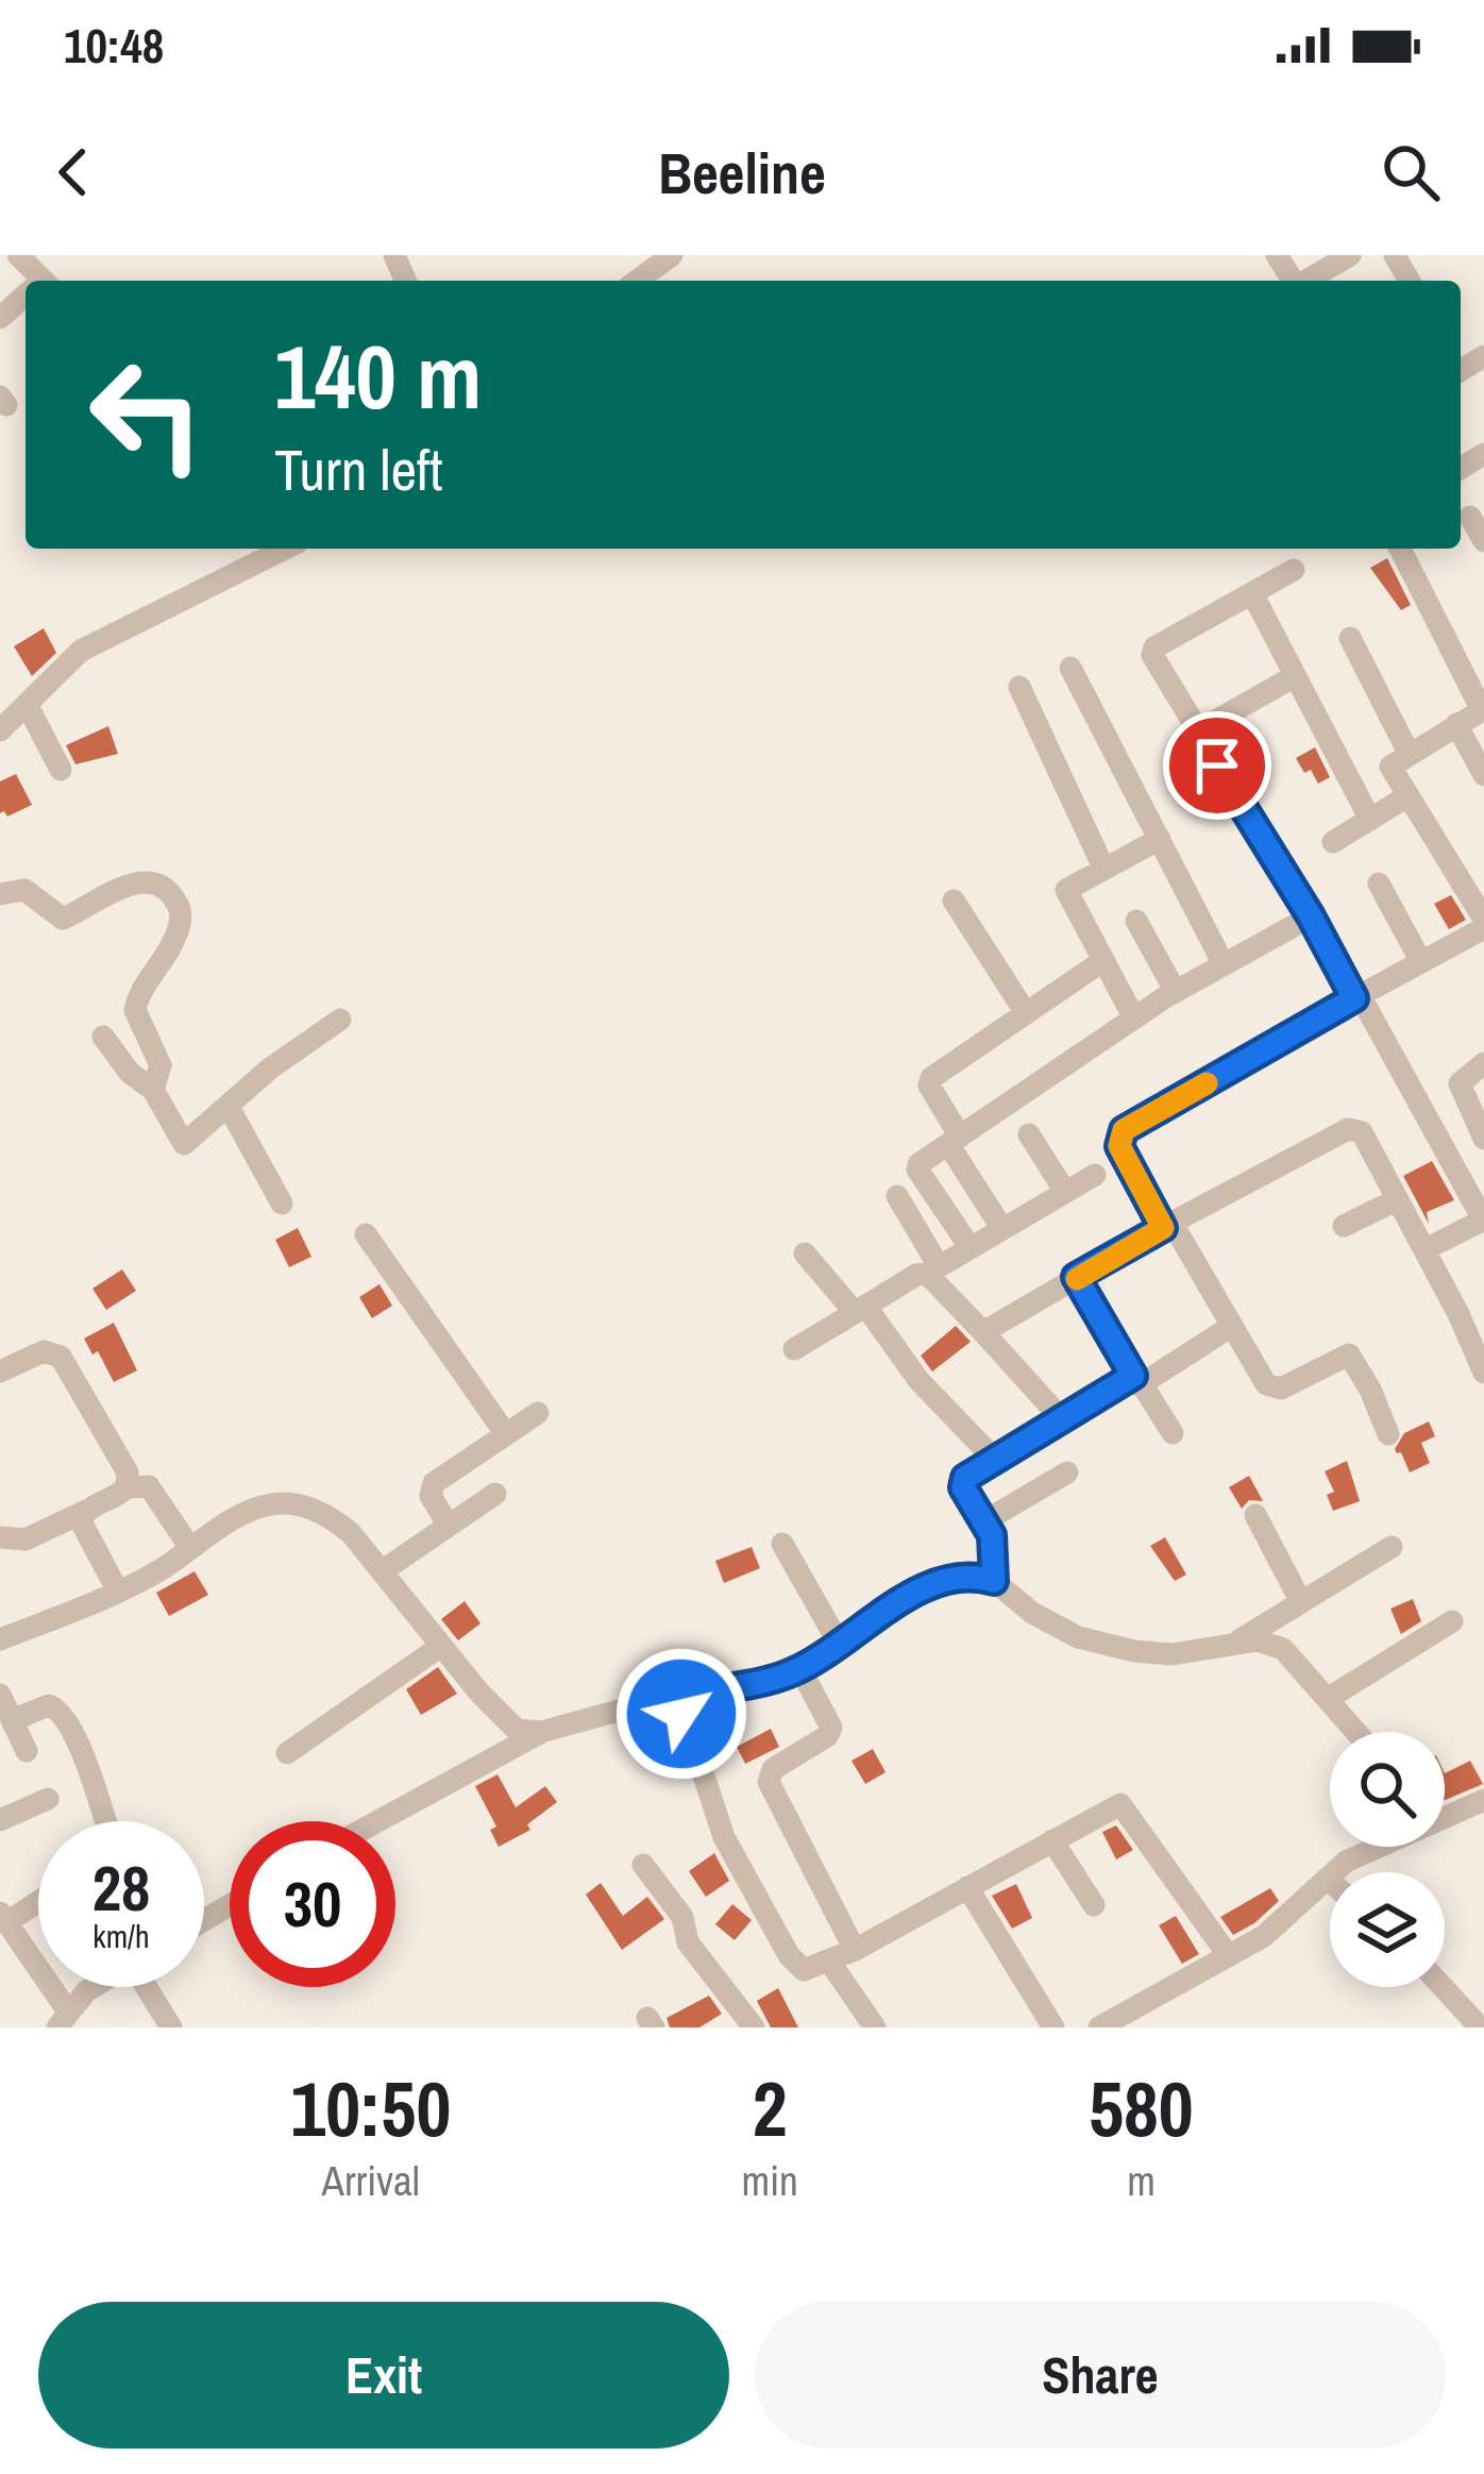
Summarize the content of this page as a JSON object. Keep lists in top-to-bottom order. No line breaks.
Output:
{"page":{"status":"10:48","header":"Beeline","turn":["140 m","Turn left"],"speed":"28 km/h","limit":"30","eta":["10:50","Arrival","2","min","580","m"],"buttons":["Exit","Share"]}}
